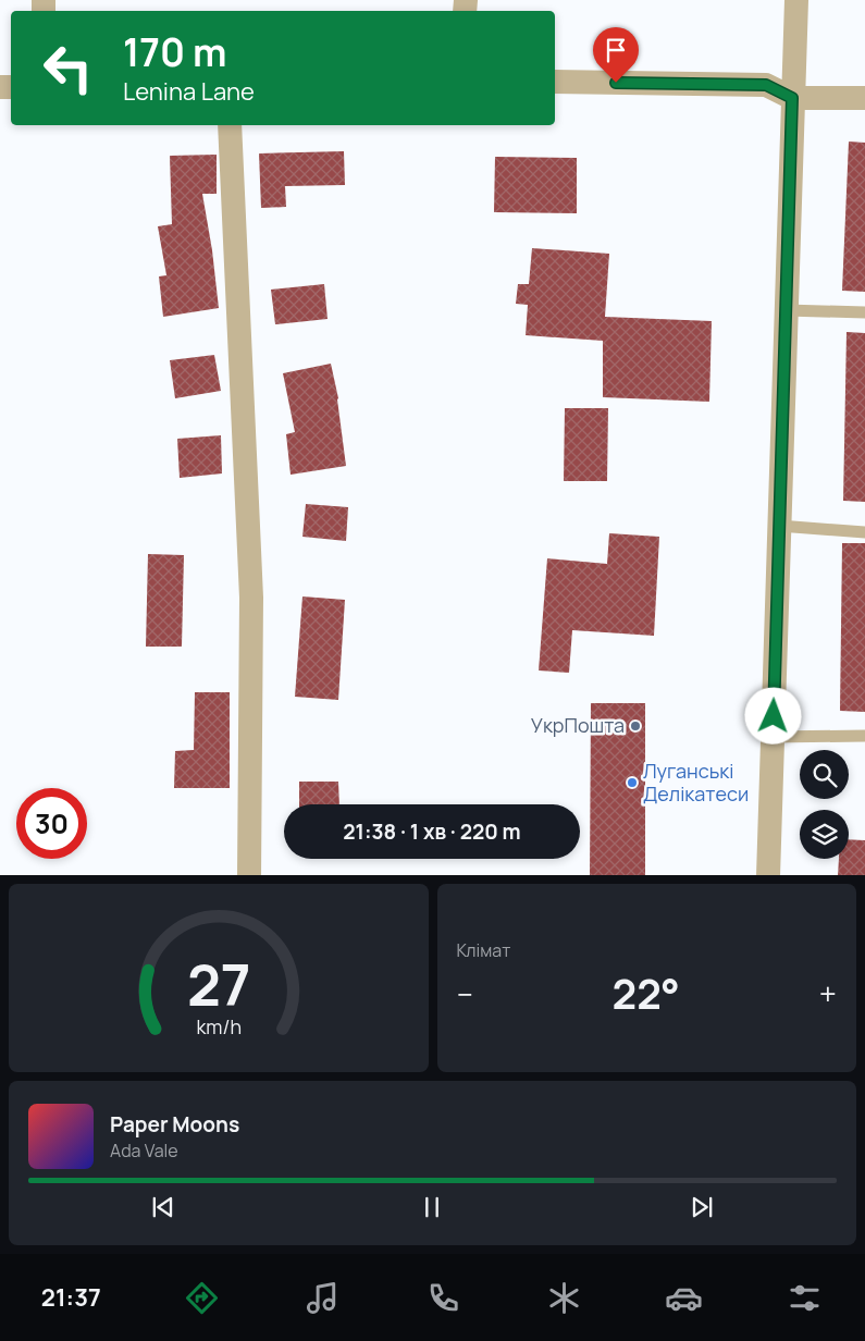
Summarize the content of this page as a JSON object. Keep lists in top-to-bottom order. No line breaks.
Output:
{"places":["УкрПошта","Луганські Делікатеси"],"page":{"turn":["170 m","Lenina Lane"],"limit":"30","trip":"21:38 · 1 хв · 220 m","tile":"Клімат","heat":["−","22°","+"],"song":["Paper Moons","Ada Vale"],"tabs":"21:37","gauge":["27","km/h"]}}
